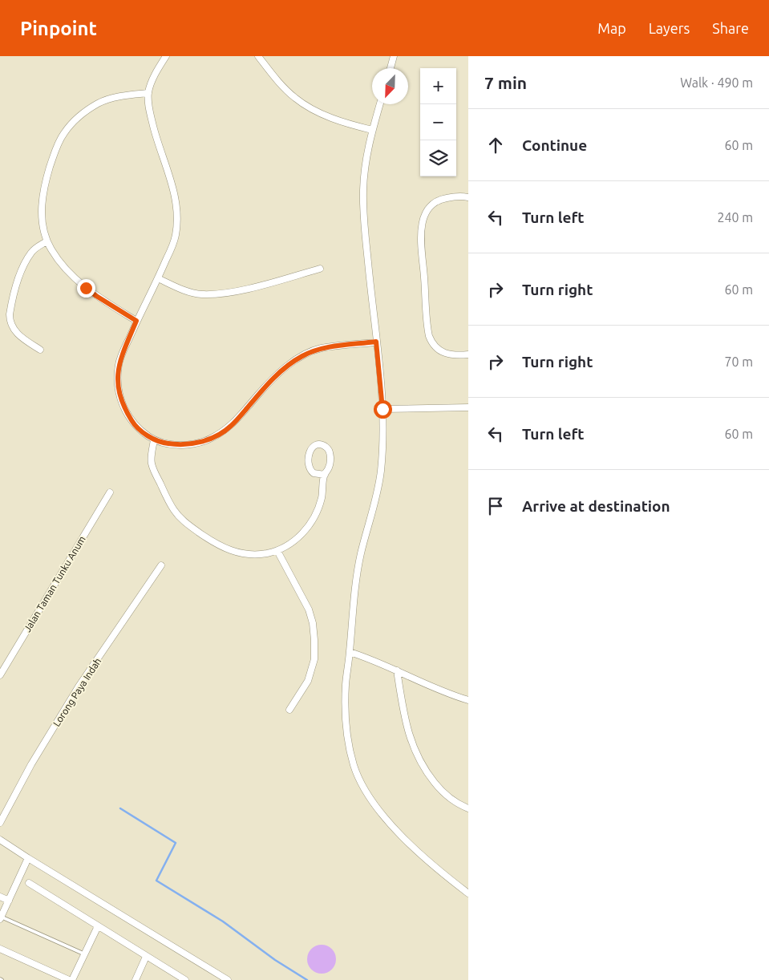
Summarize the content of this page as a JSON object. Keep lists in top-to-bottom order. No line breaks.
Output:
{"streets":{"street":["Jalan Taman Tunku Anum","Lorong Paya Indah"]},"north":"bottom left","page":{"header":"Pinpoint","nav":["Map","Layers","Share"],"heading":["7 min","Walk · 490 m"],"map_buttons":["+","−"],"list":[["Continue","60 m"],["Turn left","240 m"],["Turn right","60 m"],["Turn right","70 m"],["Turn left","60 m"],"Arrive at destination"]}}
